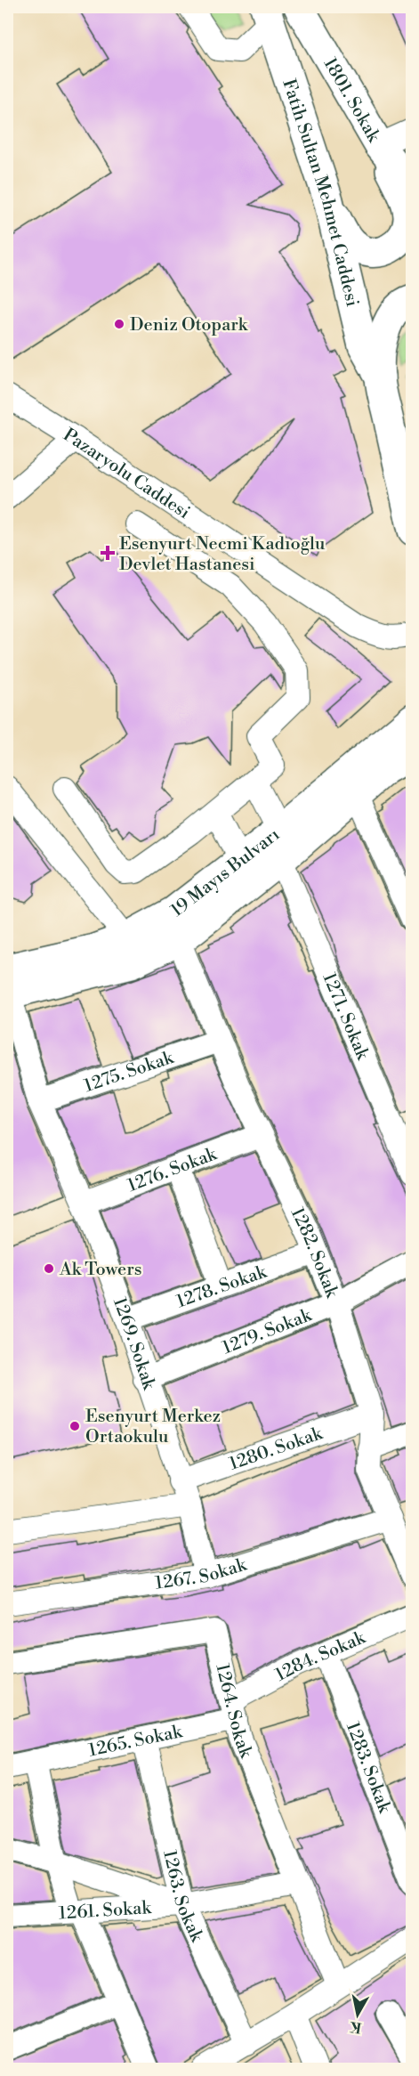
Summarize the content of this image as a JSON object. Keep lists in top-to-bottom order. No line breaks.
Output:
{"streets":{"main road":["1801. Sokak","Fatih Sultan Mehmet Caddesi","19 Mayıs Bulvarı"],"street":["Pazaryolu Caddesi","1271. Sokak","1275. Sokak","1276. Sokak","1282. Sokak","1278. Sokak","1279. Sokak","1269. Sokak","1280. Sokak","1267. Sokak","1284. Sokak","1264. Sokak","1265. Sokak","1283. Sokak","1263. Sokak","1261. Sokak"]},"crossings":[["19 Mayıs Bulvarı","1271. Sokak"],["19 Mayıs Bulvarı","1282. Sokak"],["19 Mayıs Bulvarı","1269. Sokak"],["1275. Sokak","1282. Sokak"],["1275. Sokak","1269. Sokak"],["1276. Sokak","1282. Sokak"],["1276. Sokak","1269. Sokak"],["1282. Sokak","1278. Sokak"],["1282. Sokak","1279. Sokak"],["1282. Sokak","1280. Sokak"],["1282. Sokak","1267. Sokak"],["1278. Sokak","1269. Sokak"],["1279. Sokak","1269. Sokak"],["1269. Sokak","1280. Sokak"],["1269. Sokak","1267. Sokak"],["1284. Sokak","1264. Sokak"],["1284. Sokak","1265. Sokak"],["1284. Sokak","1283. Sokak"],["1264. Sokak","1265. Sokak"],["1264. Sokak","1261. Sokak"],["1265. Sokak","1263. Sokak"],["1263. Sokak","1261. Sokak"]],"places":{"other":["Deniz Otopark","Ak Towers","Esenyurt Merkez Ortaokulu"],"health":["Esenyurt Necmi Kadıoğlu Devlet Hastanesi"]},"north":"bottom"}
